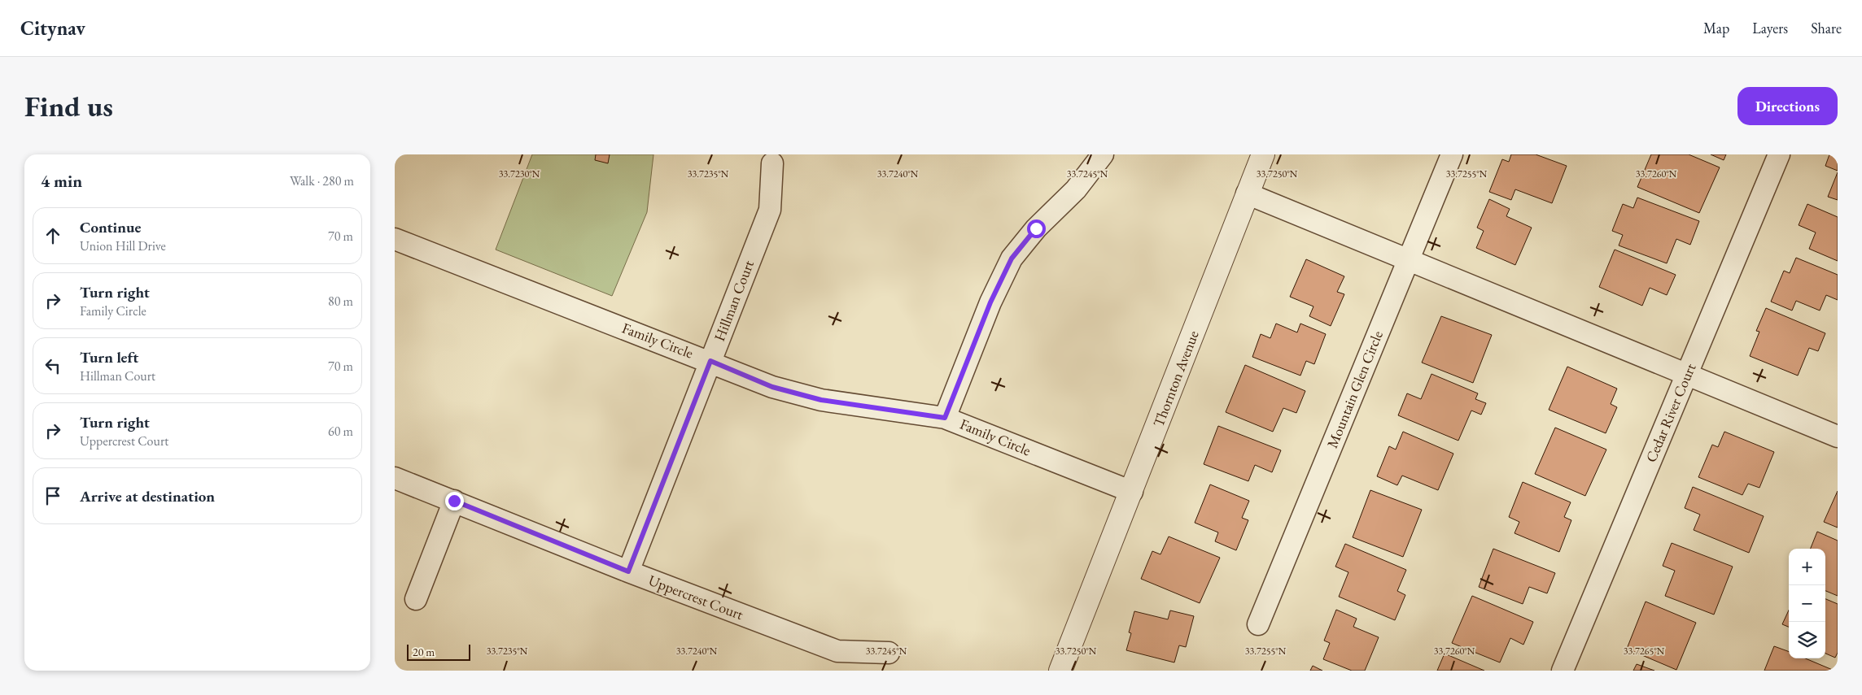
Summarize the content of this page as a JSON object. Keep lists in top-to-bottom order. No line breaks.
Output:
{"streets":{"street":["Hillman Court","Family Circle","Thornton Avenue","Mountain Glen Circle","Cedar River Court","Uppercrest Court"]},"crossings":[["Hillman Court","Family Circle"],["Hillman Court","Uppercrest Court"],["Family Circle","Thornton Avenue"]],"scale_bar":"20 m","page":{"header":"Citynav","nav":["Map","Layers","Share"],"buttons":"Directions","title":"Find us","heading":["4 min","Walk · 280 m"],"list":[["Continue","Union Hill Drive","70 m"],["Turn right","Family Circle","80 m"],["Turn left","Hillman Court","70 m"],["Turn right","Uppercrest Court","60 m"],"Arrive at destination"],"map_buttons":["+","−"],"scale":"20 m"},"coordinates":["33.7230°N","33.7235°N","33.7240°N","33.7245°N","33.7250°N","33.7255°N","33.7260°N","33.7265°N"]}
